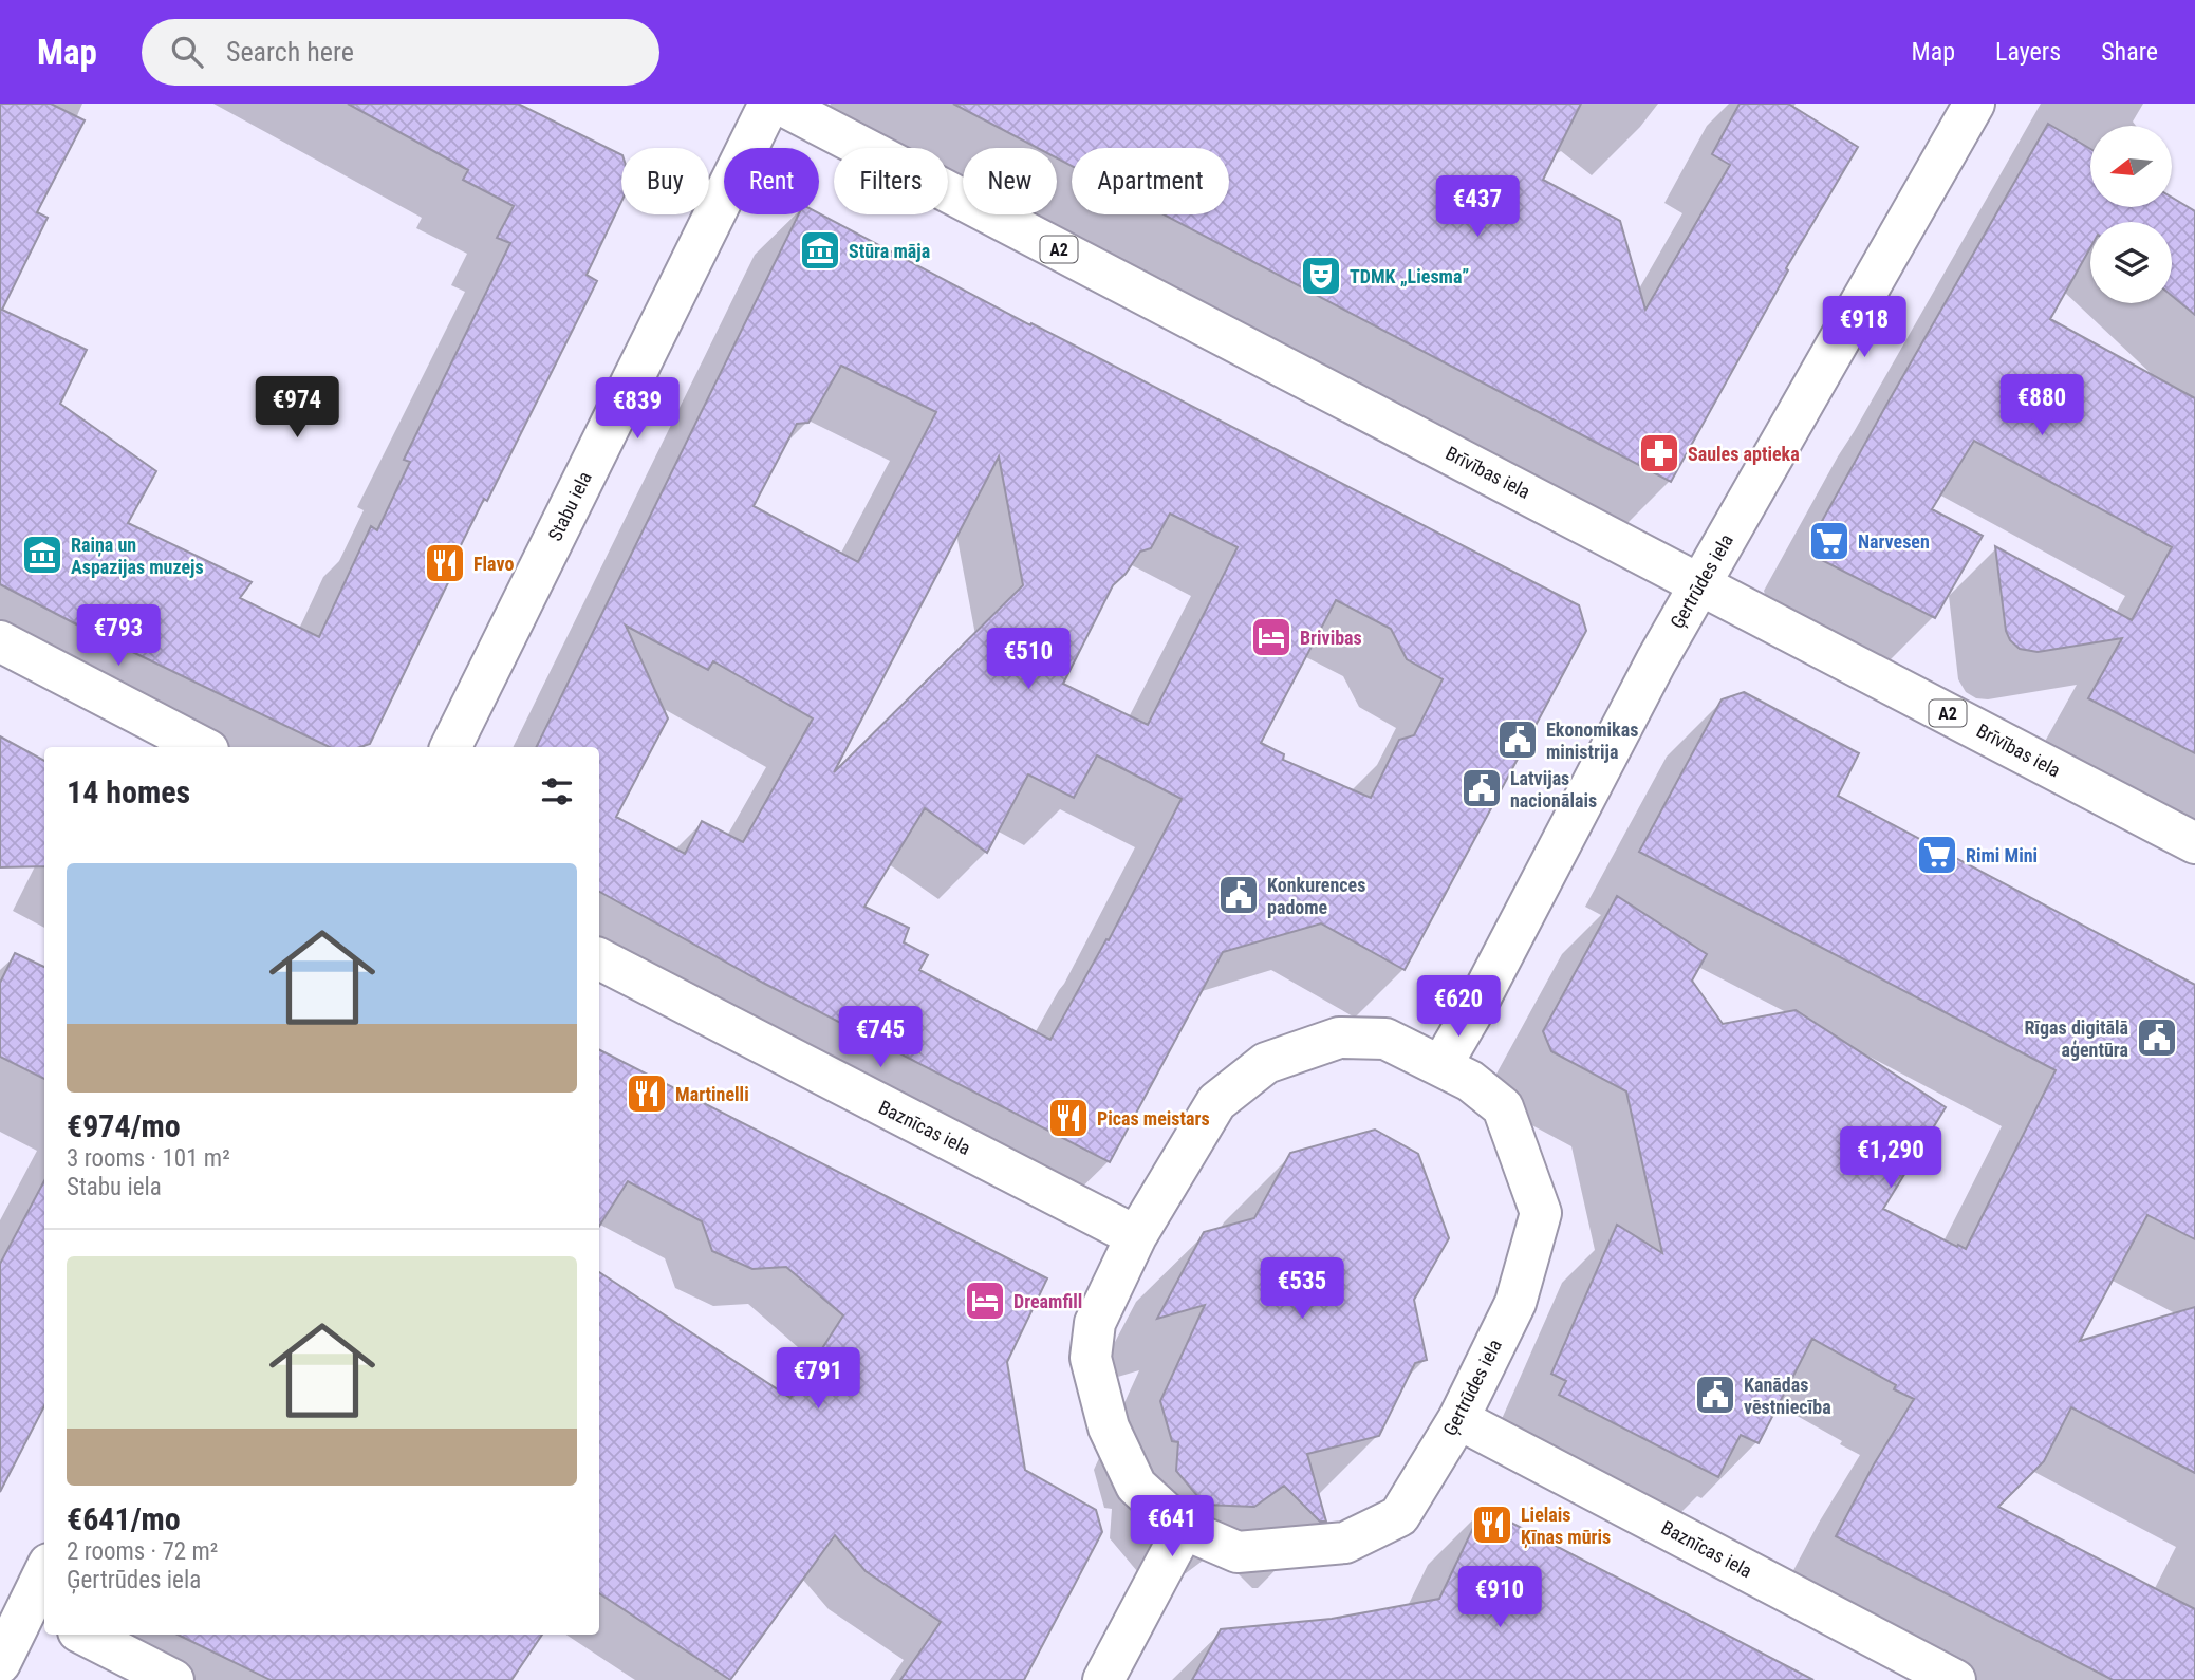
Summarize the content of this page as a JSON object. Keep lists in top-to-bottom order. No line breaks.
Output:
{"streets":{"main road":["A2","Brīvības iela","Stabu iela","Ģertrūdes iela","Baznīcas iela"]},"crossings":[["Brīvības iela","Ģertrūdes iela"],["Ģertrūdes iela","Baznīcas iela"]],"places":{"museum":["Stūra māja","Raiņa un Aspazijas muzejs"],"theatre":["TDMK „Liesma”"],"pharmacy":["Saules aptieka"],"supermarket":["Narvesen","Rimi Mini"],"restaurant":["Flavo","Martinelli","Picas meistars","Lielais Ķīnas mūris"],"hotel":["Brivibas","Dreamfill"],"public building":["Ekonomikas ministrija","Latvijas nacionālais","Konkurences padome","Rīgas digitālā aģentūra","Kanādas vēstniecība"]},"north":"left","page":{"header":"Map","search":"Search here","nav":["Map","Layers","Share"],"chip":["Buy","Rent","Filters","New","Apartment"],"price":["€437","€918","€880","€974","€839","€793","€510","€620","€745","€1,290","€535","€791","€641","€910"],"heading":"14 homes","list":[{"name":"€974/mo","note":"3 rooms · 101 m² · Stabu iela"},{"name":"€641/mo","note":"2 rooms · 72 m² · Ģertrūdes iela"}]}}
